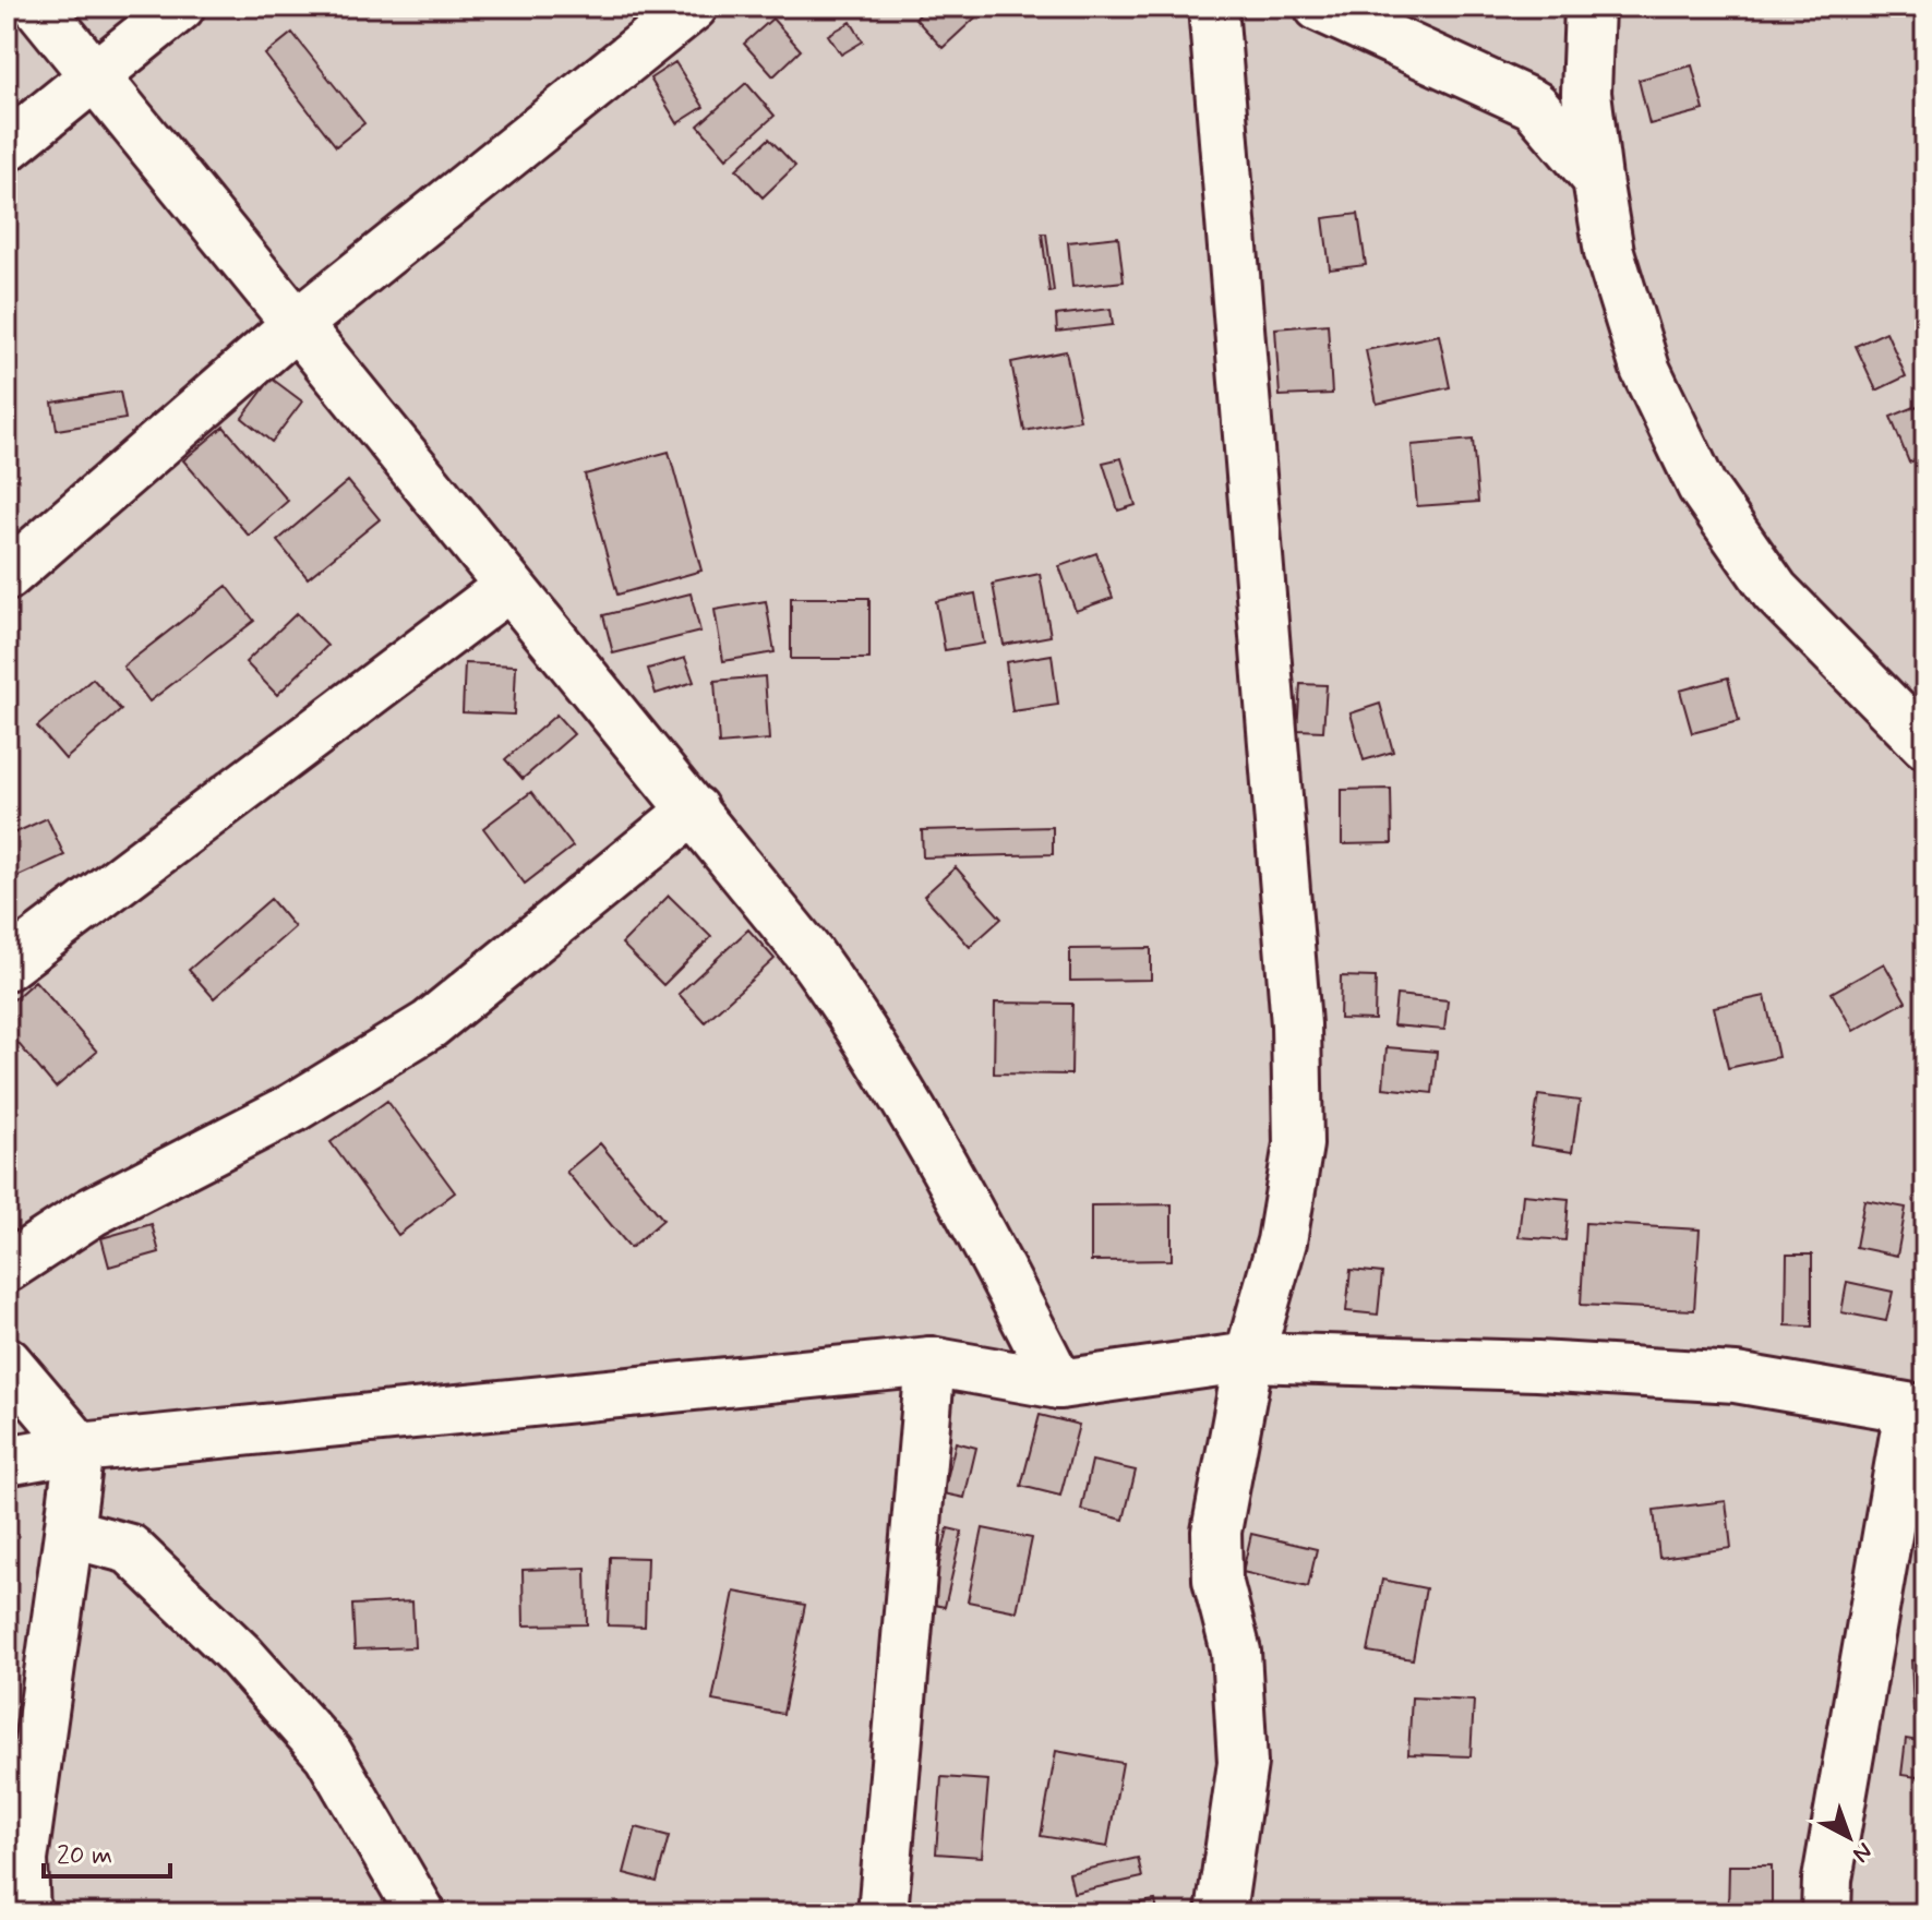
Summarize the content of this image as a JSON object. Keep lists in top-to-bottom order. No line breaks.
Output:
{"scale_bar":"20 m","north":"bottom right"}
